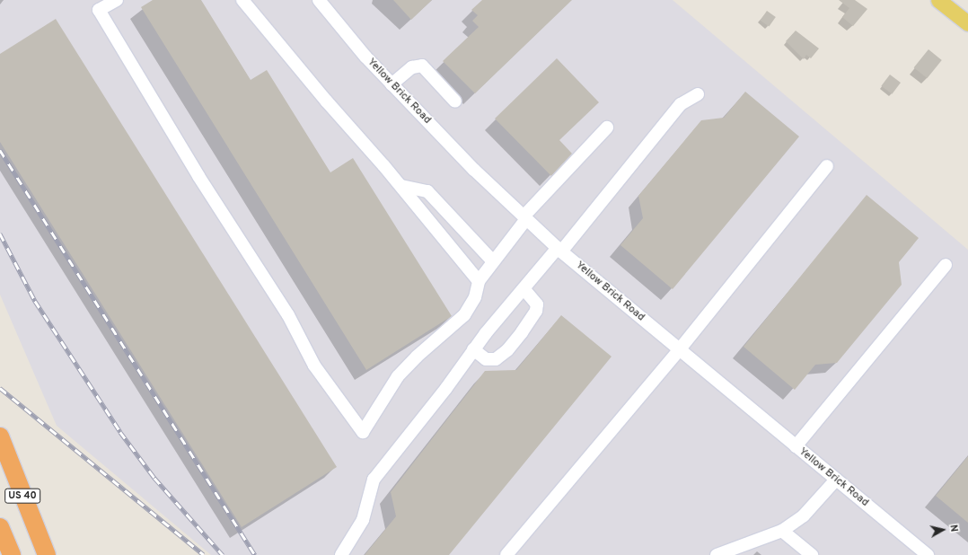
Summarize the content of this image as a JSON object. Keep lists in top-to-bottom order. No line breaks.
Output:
{"streets":{"highway":["US 40"],"street":["Yellow Brick Road"]},"north":"right"}
